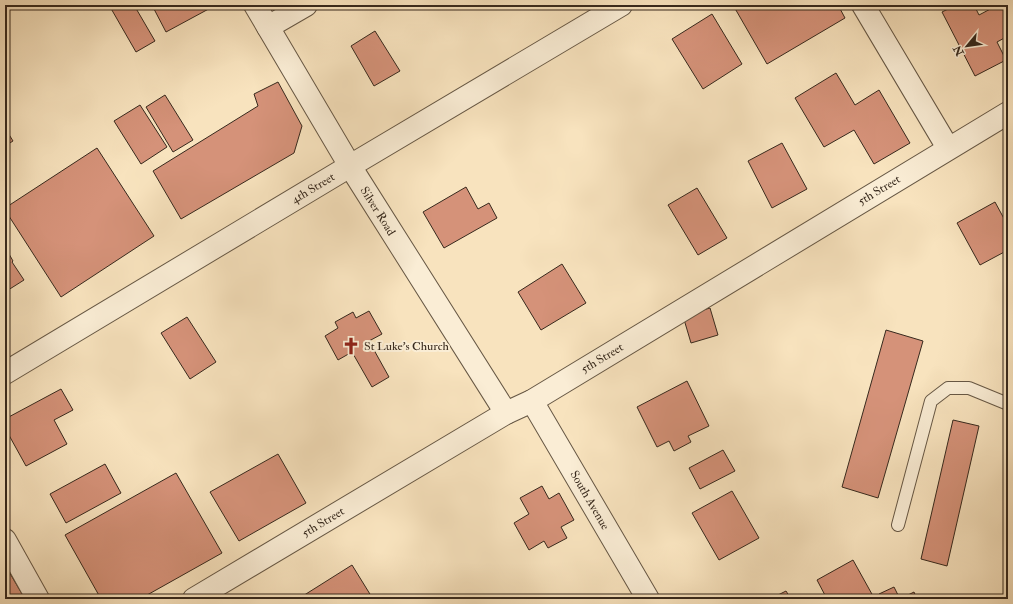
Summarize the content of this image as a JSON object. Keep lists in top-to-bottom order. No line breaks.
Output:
{"streets":{"street":["4th Street","5th Street","Silver Road","South Avenue"]},"crossings":[["4th Street","Silver Road"],["5th Street","Silver Road"],["5th Street","South Avenue"]],"places":{"church":["St Luke's Church"]},"north":"bottom left"}
